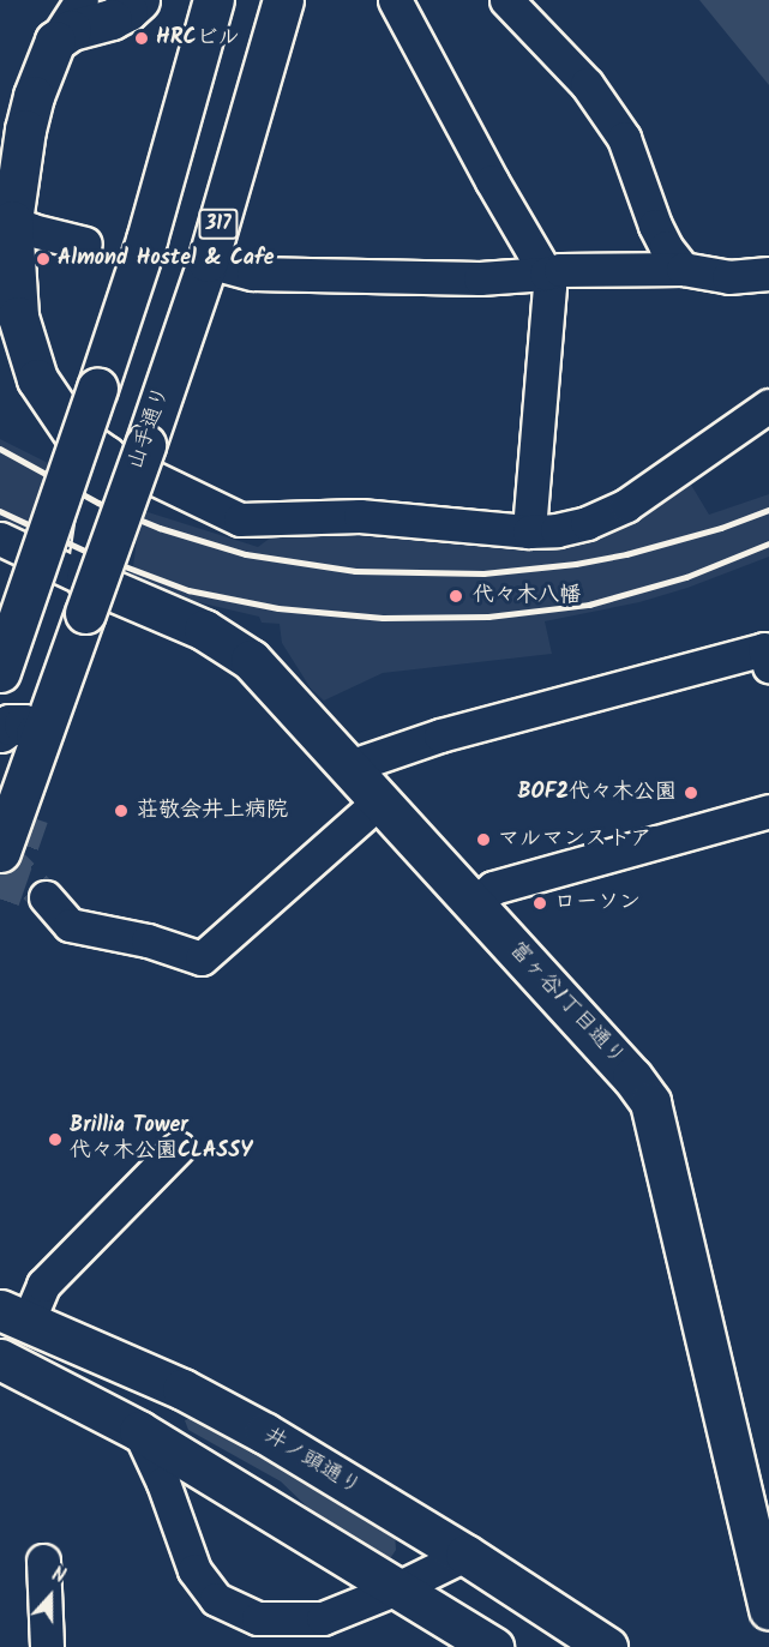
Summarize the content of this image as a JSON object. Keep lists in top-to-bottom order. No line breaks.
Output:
{"streets":{"main road":["317","山手通り","富ヶ谷1丁目通り","井ノ頭通り"]},"crossings":[["山手通り","富ヶ谷1丁目通り"]],"places":["HRCビル","Almond Hostel & Cafe","代々木八幡","BOF2代々木公園","荘敬会井上病院","マルマンストア","ローソン","Brillia Tower 代々木公園CLASSY"],"north":"top"}
